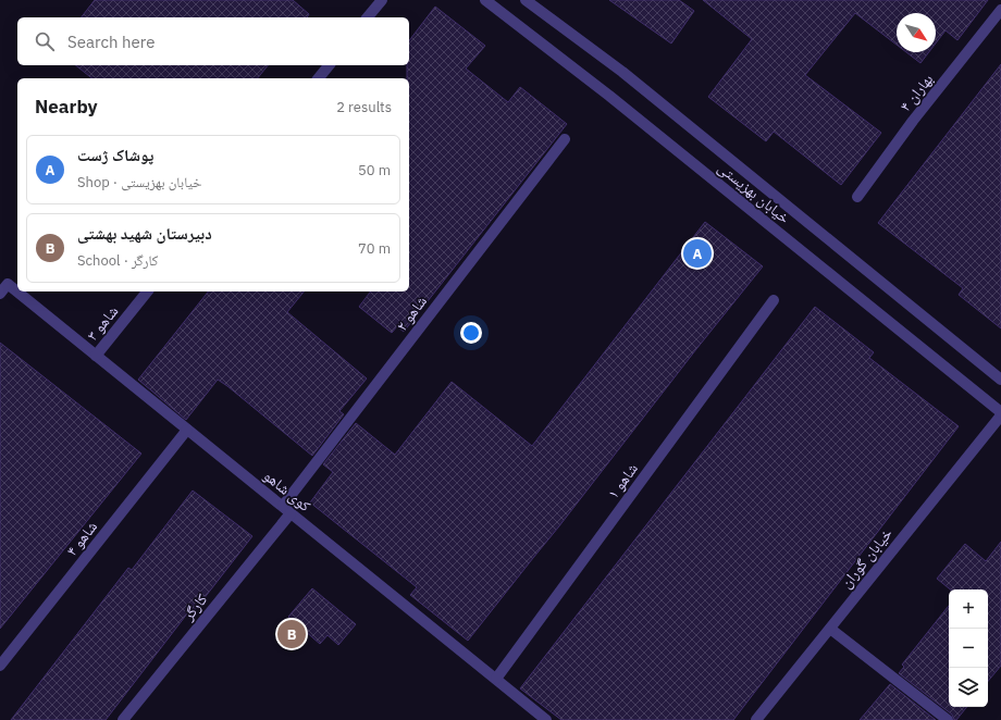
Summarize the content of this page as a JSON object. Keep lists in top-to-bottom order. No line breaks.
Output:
{"streets":{"street":["بهاران ۴","خیابان بهزیستی","شاهو ۲","شاهو ۳","شاهو ۱","کوی شاهو","شاهو ۴","خیابان گوران","کارگر"]},"crossings":[["خیابان بهزیستی","خیابان گوران"],["شاهو ۲","کوی شاهو"],["شاهو ۲","کارگر"],["شاهو ۳","کوی شاهو"],["شاهو ۱","کوی شاهو"],["کوی شاهو","شاهو ۴"],["کوی شاهو","کارگر"]],"north":"bottom right","page":{"search":"Search here","heading":["Nearby","2 results"],"list":[{"mark":"A","name":"پوشاک ژست","note":"Shop · خیابان بهزیستی","value":"50 m"},{"mark":"B","name":"دبیرستان شهید بهشتی","note":"School · کارگر","value":"70 m"}],"pins":["A","B"],"map_buttons":["+","−"]}}
